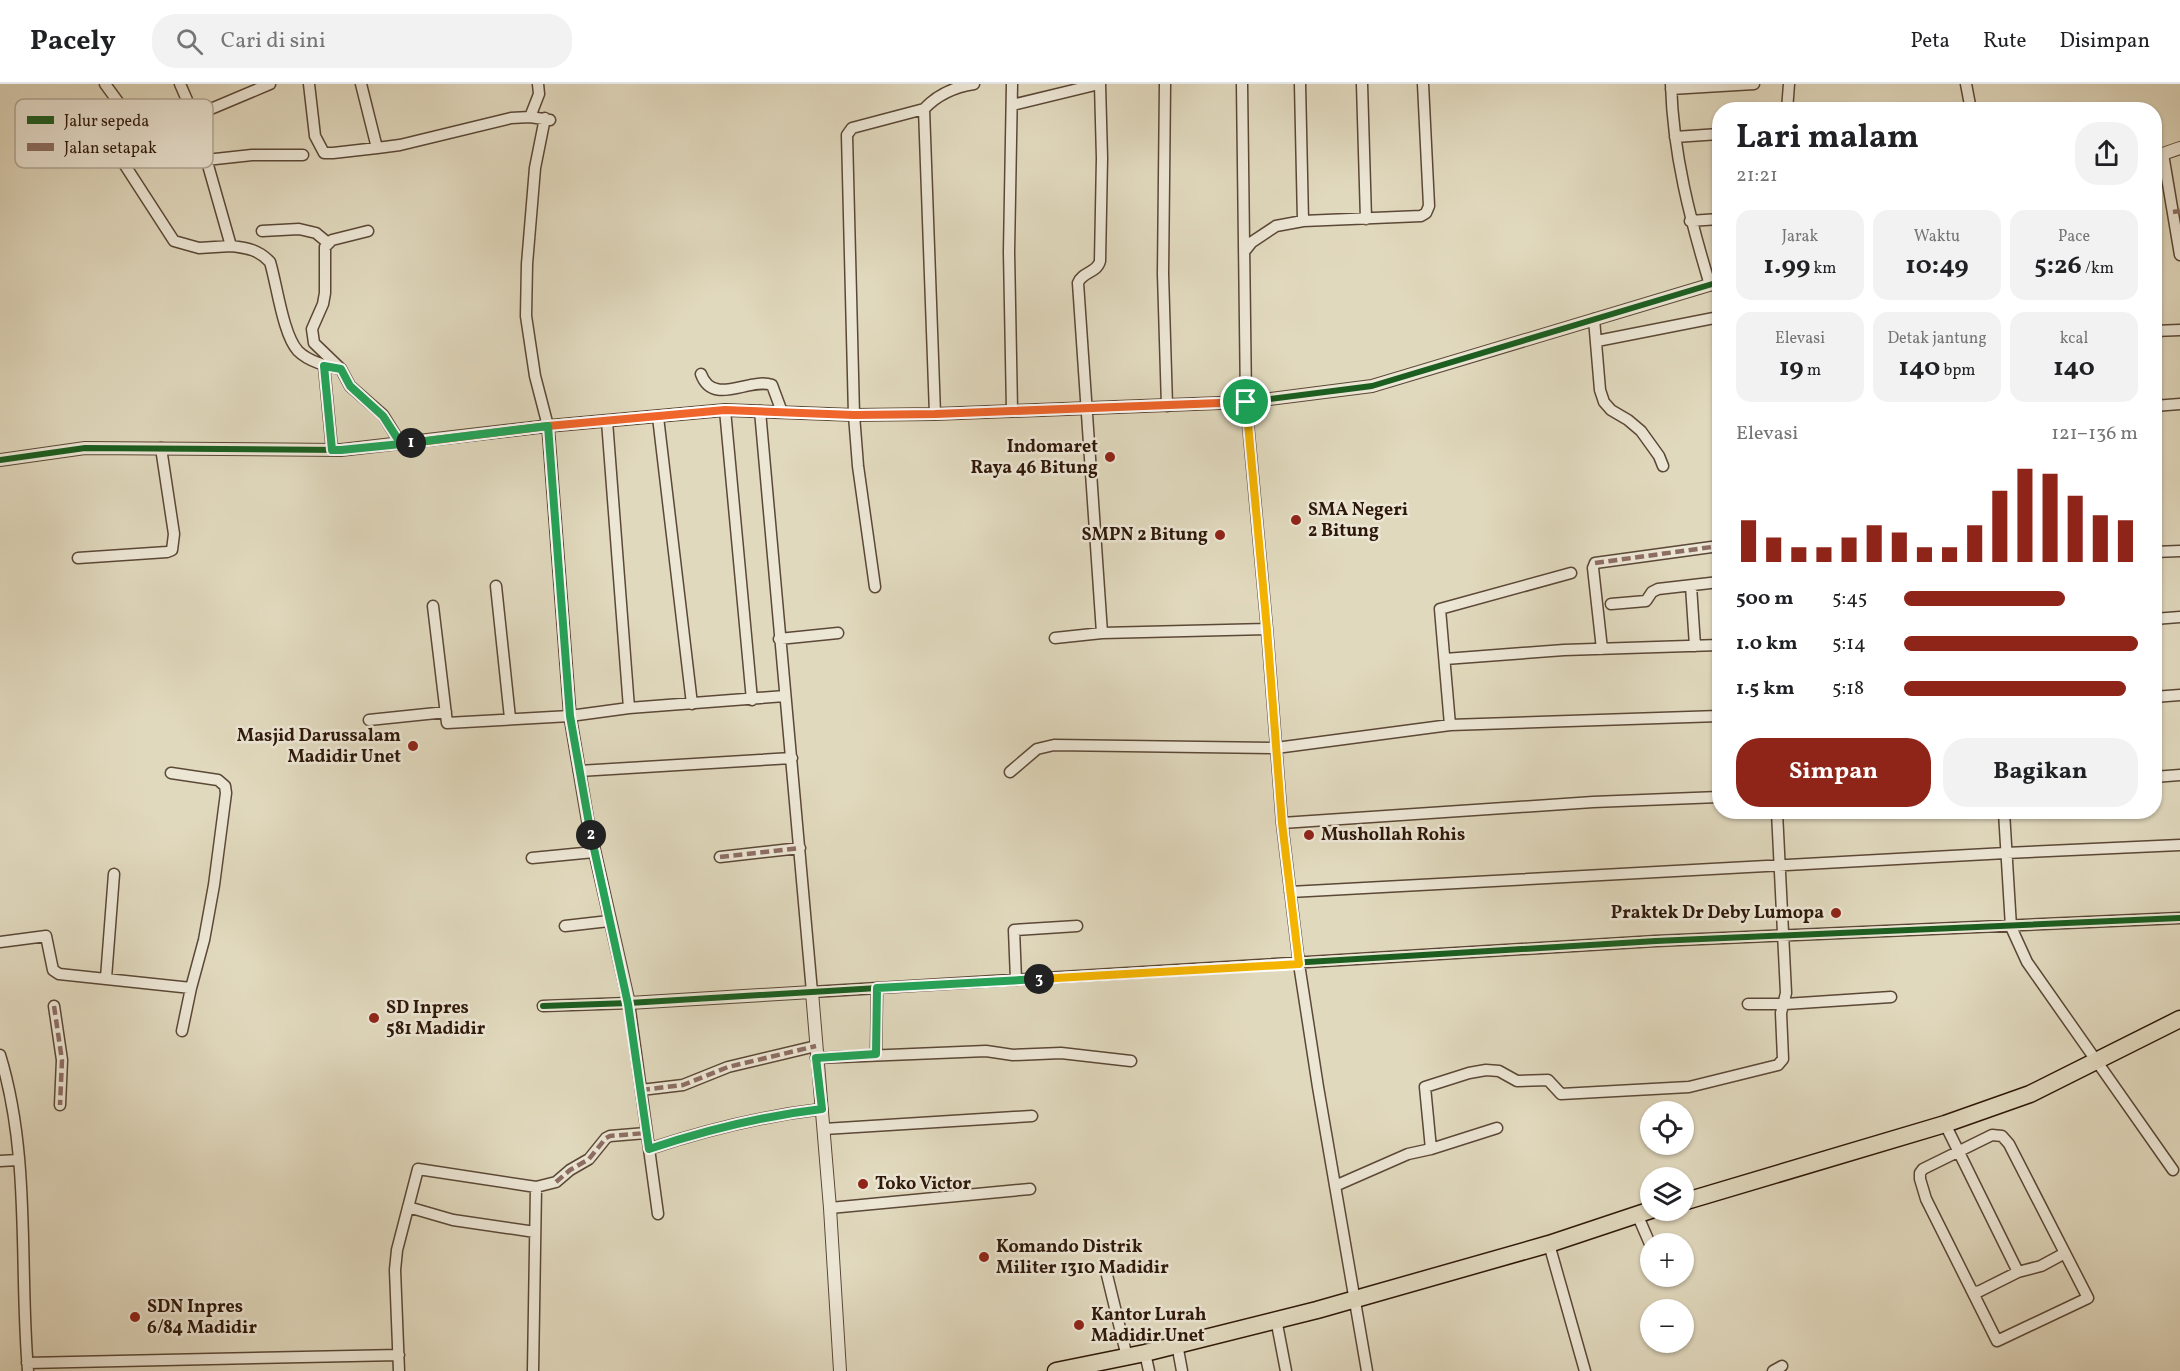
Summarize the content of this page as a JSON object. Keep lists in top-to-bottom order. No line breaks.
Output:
{"places":["Indomaret Raya 46 Bitung","SMA Negeri 2 Bitung","SMPN 2 Bitung","Masjid Darussalam Madidir Unet","Mushollah Rohis","Praktek Dr Deby Lumopa","SD Inpres 581 Madidir","Toko Victor","Komando Distrik Militer 1310 Madidir","SDN Inpres 6/84 Madidir","Kantor Lurah Madidir Unet"],"legend":["Jalur sepeda","Jalan setapak"],"page":{"header":"Pacely","search":"Cari di sini","nav":["Peta","Rute","Disimpan"],"heading":["Lari malam","21:21"],"stats":[["Jarak","1.99 km"],["Waktu","10:49"],["Pace","5:26 /km"],["Elevasi","19 m"],["Detak jantung","140 bpm"],["kcal","140"]],"chart":["Elevasi","121–136 m"],"pins":["1","2","3"],"list":[{"name":"500 m","note":"5:45"},{"name":"1.0 km","note":"5:14"},{"name":"1.5 km","note":"5:18"}],"buttons":["Simpan","Bagikan"],"map_buttons":["+","−"]}}
